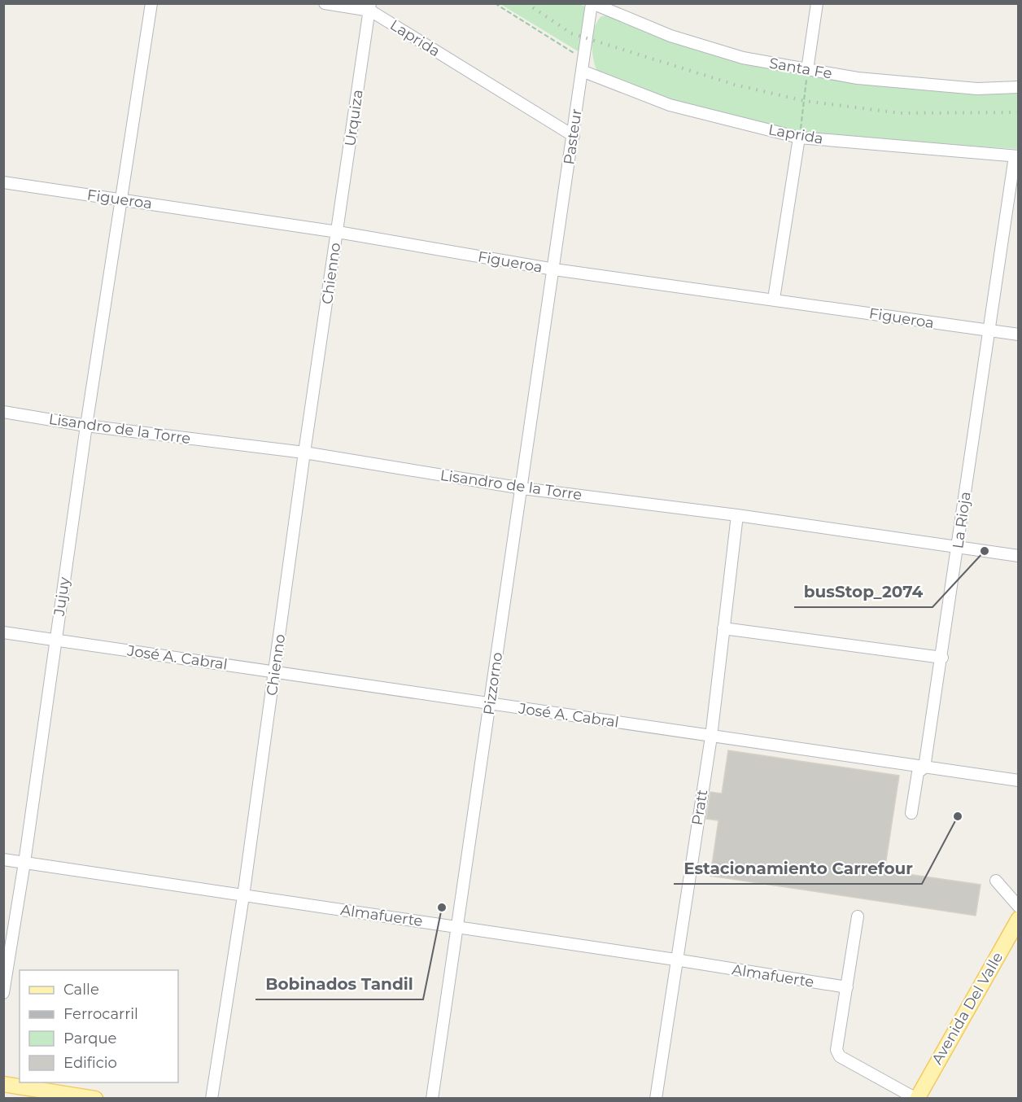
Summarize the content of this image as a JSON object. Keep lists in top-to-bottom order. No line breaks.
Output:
{"streets":{"main road":["Avenida Del Valle"],"street":["Laprida","Santa Fe","Urquiza","Pasteur","Figueroa","Chienno","Lisandro de la Torre","La Rioja","Jujuy","José A. Cabral","Pizzorno","Pratt","Almafuerte"]},"crossings":[["Laprida","Urquiza"],["Laprida","Pasteur"],["Laprida","La Rioja"],["Santa Fe","Pasteur"],["Urquiza","Figueroa"],["Urquiza","Chienno"],["Pasteur","Figueroa"],["Pasteur","Pizzorno"],["Figueroa","Chienno"],["Figueroa","La Rioja"],["Figueroa","Jujuy"],["Figueroa","Pizzorno"],["Chienno","Lisandro de la Torre"],["Chienno","José A. Cabral"],["Chienno","Almafuerte"],["Lisandro de la Torre","La Rioja"],["Lisandro de la Torre","Jujuy"],["Lisandro de la Torre","Pizzorno"],["Lisandro de la Torre","Pratt"],["La Rioja","José A. Cabral"],["Jujuy","José A. Cabral"],["Jujuy","Almafuerte"],["José A. Cabral","Pizzorno"],["José A. Cabral","Pratt"],["Pizzorno","Almafuerte"],["Pratt","Almafuerte"]],"places":["busStop_2074","Estacionamiento Carrefour","Bobinados Tandil"],"legend":["Calle","Ferrocarril","Parque","Edificio"]}
